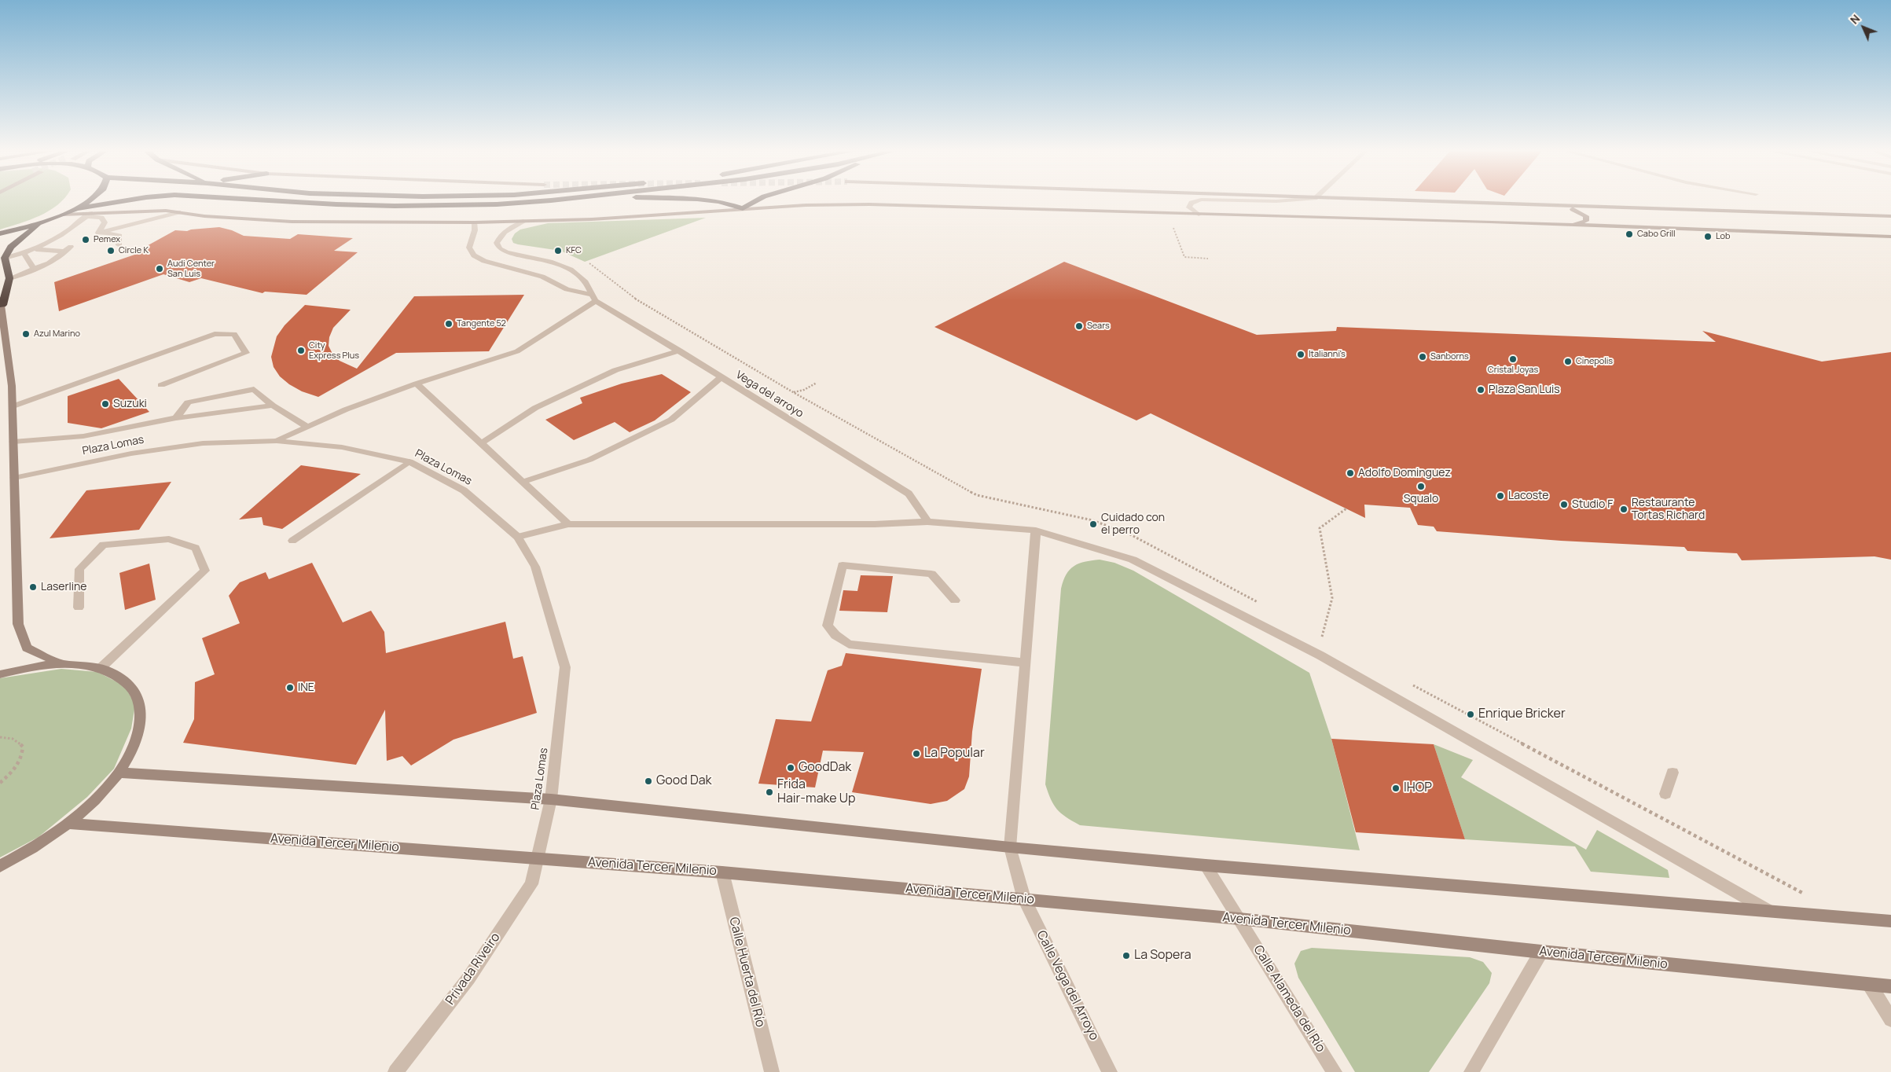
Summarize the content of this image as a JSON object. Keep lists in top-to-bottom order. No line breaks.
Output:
{"streets":{"street":["Vega del arroyo","Plaza Lomas","Avenida Tercer Milenio","Privada Riveiro","Calle Huerta del Río","Calle Vega del Arroyo","Calle Alameda del Río"]},"crossings":[["Plaza Lomas","Avenida Tercer Milenio"],["Plaza Lomas","Privada Riveiro"],["Avenida Tercer Milenio","Privada Riveiro"],["Avenida Tercer Milenio","Calle Huerta del Río"],["Avenida Tercer Milenio","Calle Vega del Arroyo"],["Avenida Tercer Milenio","Calle Alameda del Río"]],"places":["Cabo Grill","Lob","Pemex","Circle K","KFC","Audi Center San Luis","Tangente 52","Sears","Azul Marino","City Express Plus","Italianni's","Sanborns","Cristal Joyas","Cinepolis","Plaza San Luis","Suzuki","Adolfo Dominguez","Squalo","Lacoste","Studio F","Restaurante Tortas Richard","Cuidado con el perro","Laserline","INE","Enrique Bricker","La Popular","GoodDak","Good Dak","IHOP","Frida Hair-make Up","La Sopera"],"north":"top left"}
